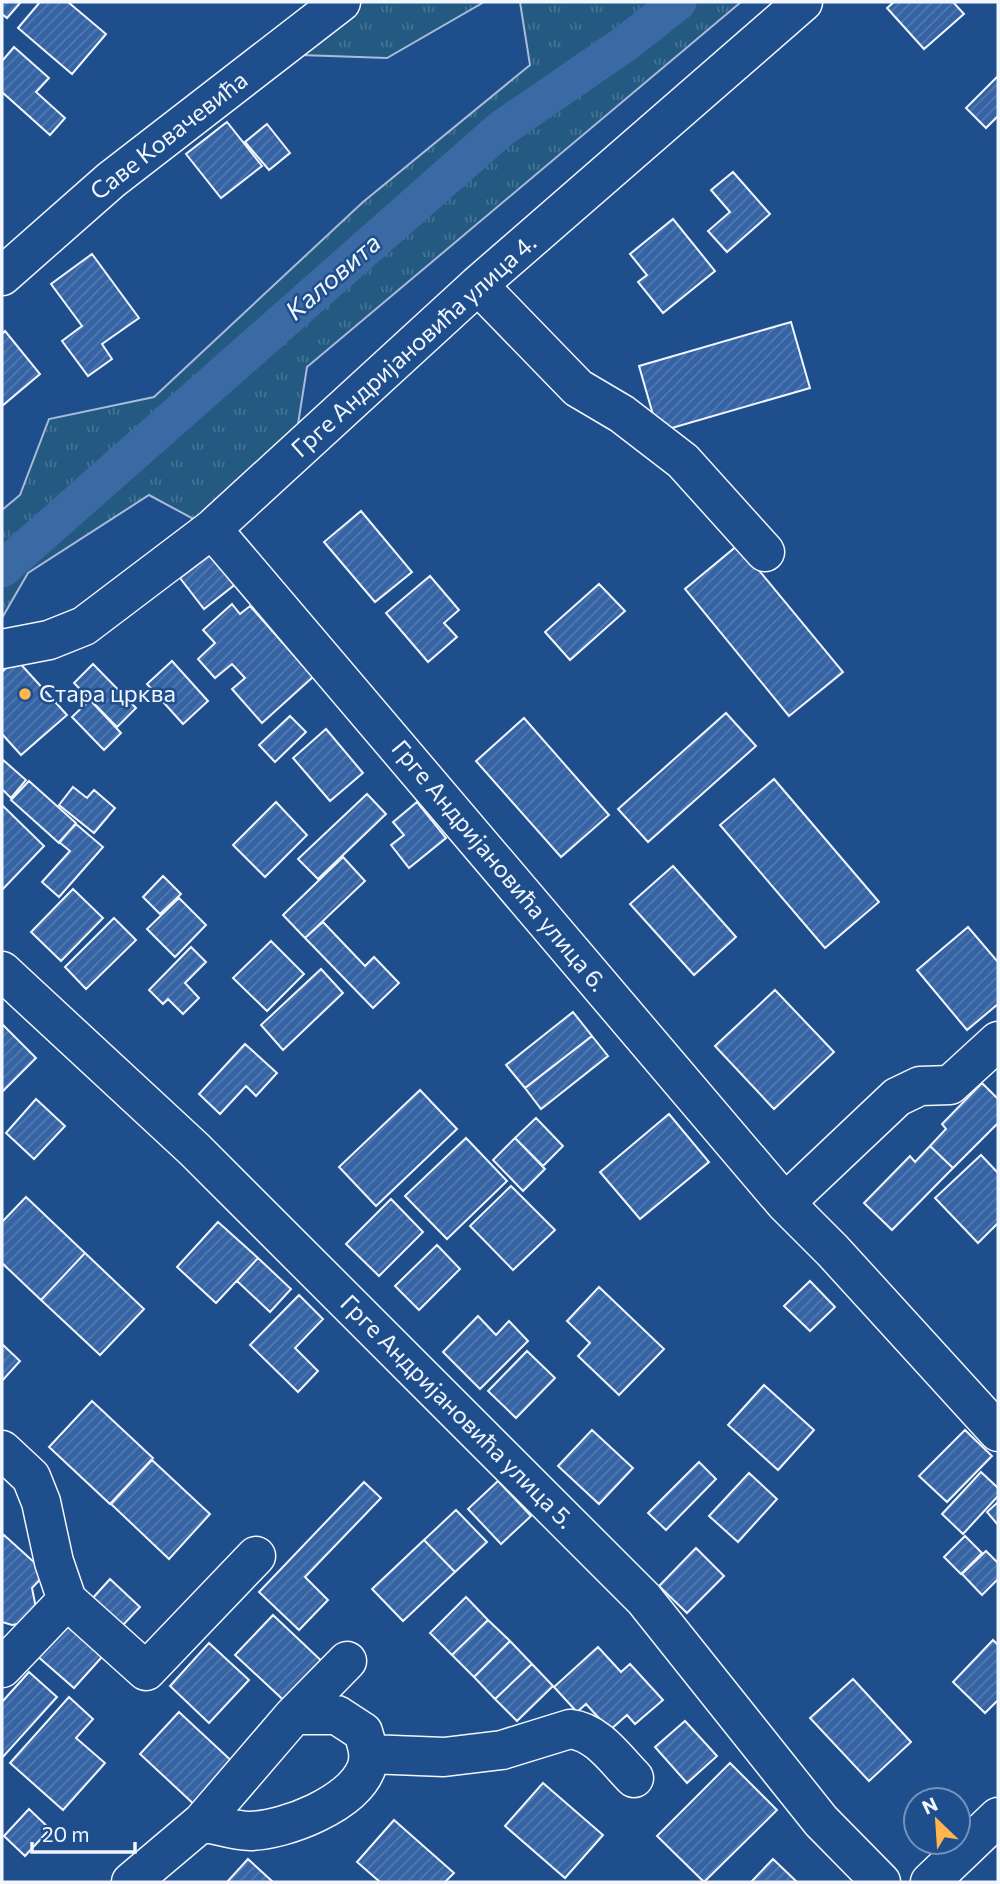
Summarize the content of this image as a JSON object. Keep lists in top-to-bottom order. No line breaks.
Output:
{"streets":{"street":["Саве Ковачевића","Грге Андријановића улица 4.","Грге Андријановића улица 6.","Грге Андријановића улица 5."]},"crossings":[["Грге Андријановића улица 4.","Грге Андријановића улица 6."]],"water":["Каловита"],"places":["Стара црква"],"scale_bar":"20 m","north":"top left"}
